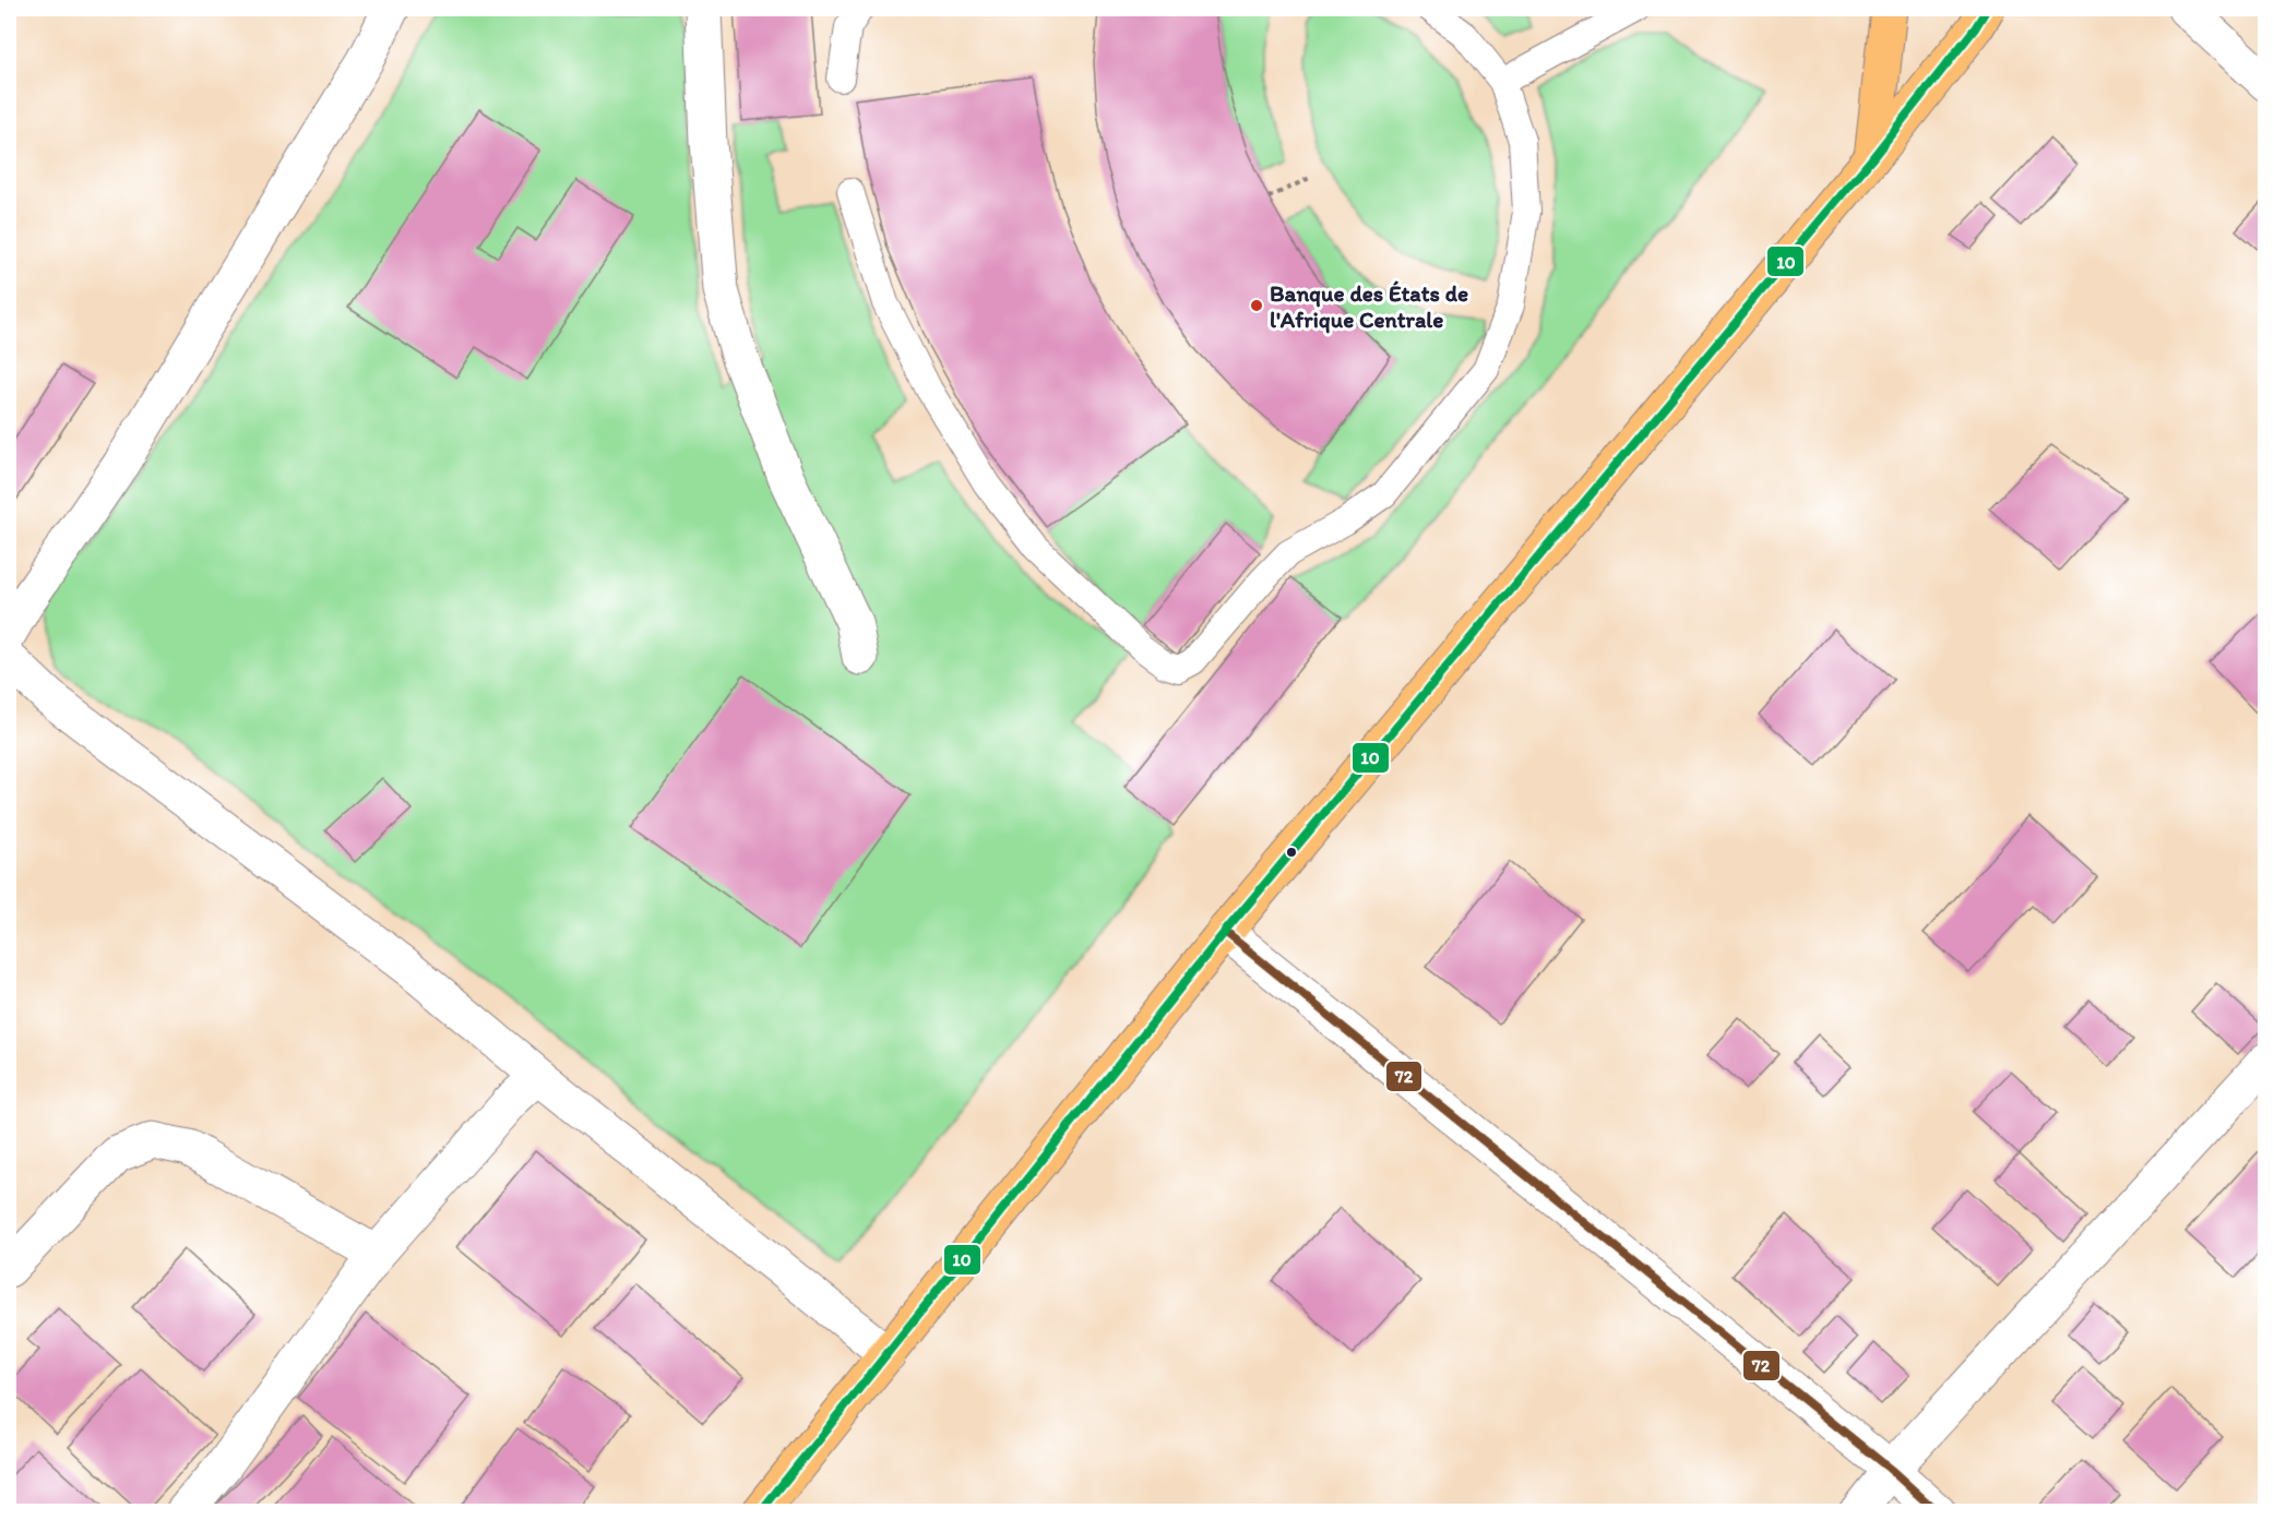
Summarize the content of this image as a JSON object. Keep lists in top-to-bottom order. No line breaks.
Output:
{"places":["Banque des États de l'Afrique Centrale"],"lines":["transit line 10","transit line 72"]}
